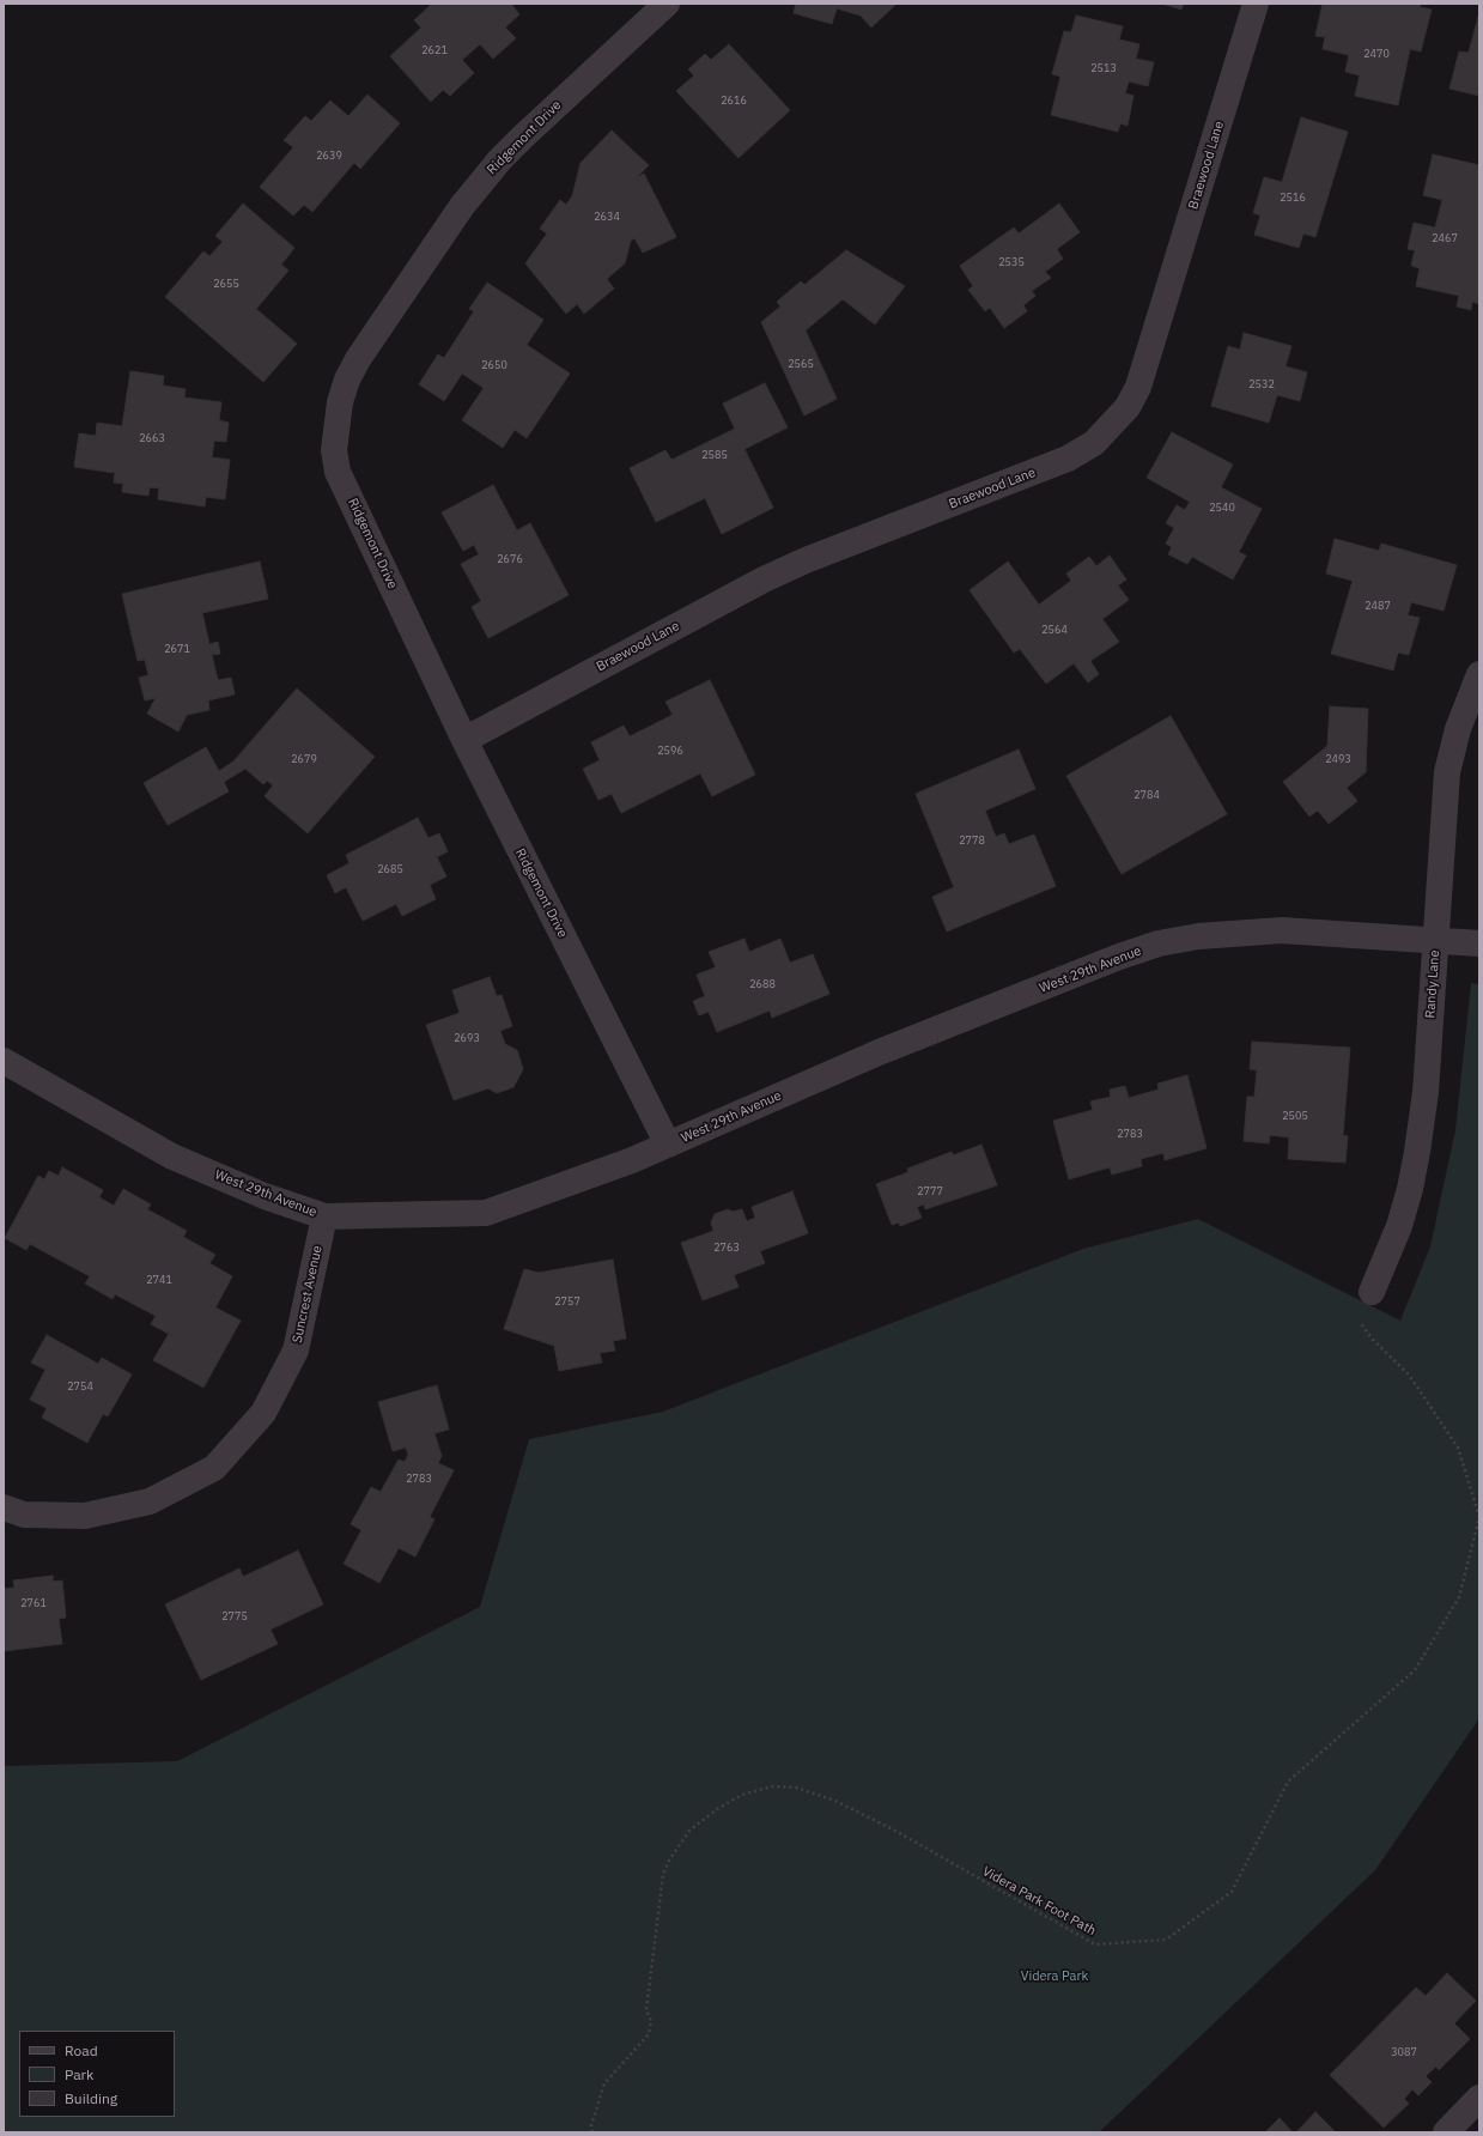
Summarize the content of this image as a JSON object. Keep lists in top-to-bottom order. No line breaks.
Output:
{"streets":{"street":["Ridgemont Drive","Braewood Lane","West 29th Avenue","Randy Lane","Suncrest Avenue"],"path":["Videra Park Foot Path"]},"crossings":[["Ridgemont Drive","Braewood Lane"],["Ridgemont Drive","West 29th Avenue"],["West 29th Avenue","Randy Lane"],["West 29th Avenue","Suncrest Avenue"],["Randy Lane","Videra Park Foot Path"]],"parks":["Videra Park"],"house_numbers":["2621","2470","2513","2616","2639","2516","2634","2467","2535","2655","2565","2650","2532","2663","2585","2540","2676","2487","2564","2671","2596","2679","2493","2784","2778","2685","2688","2693","2505","2783","2777","2763","2741","2757","2754","2783","2761","2775","3087"],"legend":["Road","Park","Building"]}
